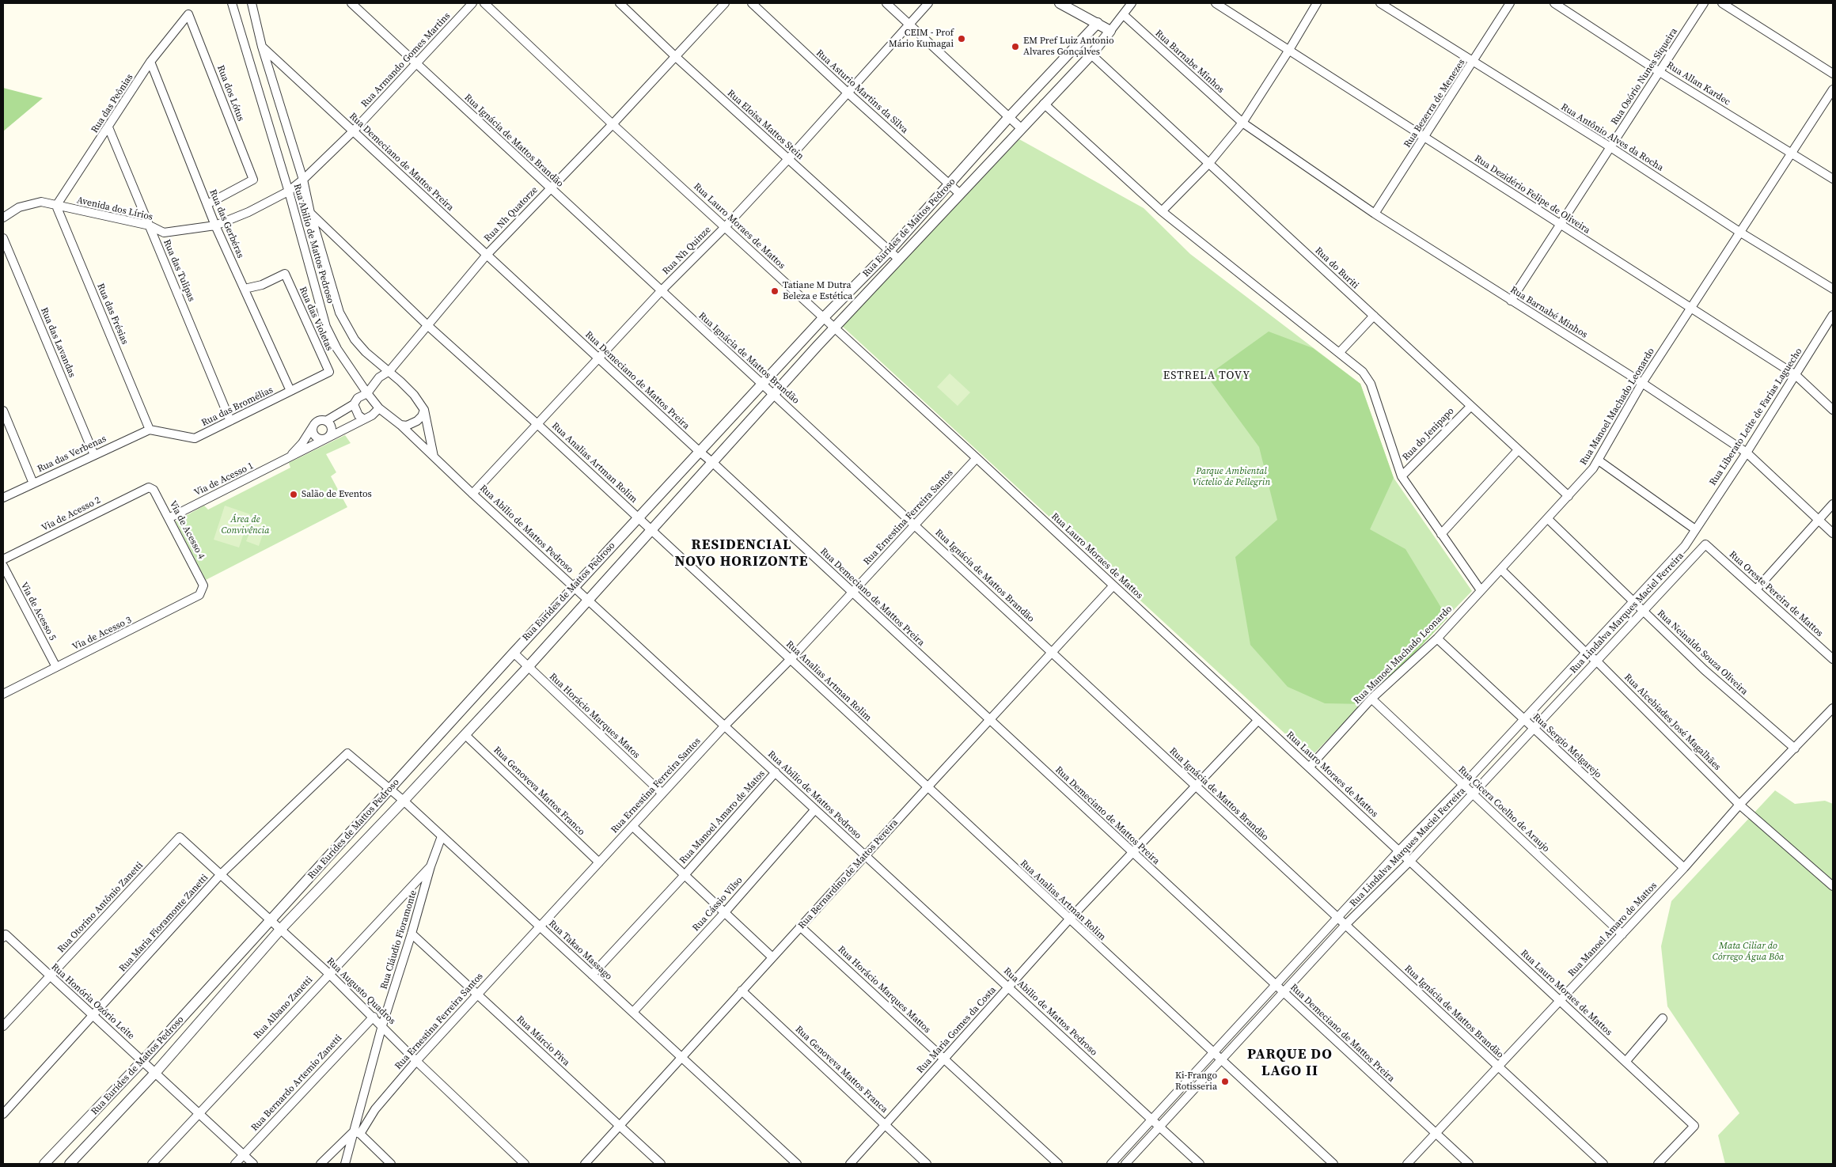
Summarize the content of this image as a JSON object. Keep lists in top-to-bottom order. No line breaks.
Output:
{"streets":{"street":["Rua Armando Gomes Martins","Rua Barnabe Minhos","Rua Osório Nunes Siqueira","Rua Allan Kardec","Rua Asturio Martins da Silva","Rua dos Lótus","Rua das Peônias","Rua Bezerra de Menezes","Rua Eloisa Mattos Stein","Rua Antônio Alves da Rocha","Rua Ignácia de Mattos Brandão","Rua Demeciano de Mattos Preira","Rua Dezidério Felipe de Oliveira","Avenida dos Lírios","Rua Nh Quatorze","Rua das Gerbéras","Rua Lauro Moraes de Mattos","Rua Eurídes de Mattos Pedroso","Rua Abilio de Mattos Pedroso","Rua Nh Quinze","Rua do Buriti","Rua das Tulipas","Rua Barnabé Minhos","Rua das Frésias","Rua das Violetas","Rua das Lavandas","Rua das Bromélias","Rua Manoel Machado Leonardo","Rua Liberato Leite de Farias Laguecho","Rua do Jenipapo","Rua das Verbenas","Rua Analias Artman Rolim","Via de Acesso 1","Via de Acesso 2","Rua Ernestina Ferreira Santos","Via de Acesso 4","Rua Oreste Pereira de Mattos","Via de Acesso 5","Rua Lindalva Marques Maciel Ferreira","Via de Acesso 3","Rua Neinaldo Souza Oliveira","Rua Horácio Marques Matos","Rua Alcebiades José Magalhães","Rua Sergio Melgarejo","Rua Genoveva Mattos Franco","Rua Cicera Coelho de Araujo","Rua Manoel Amaro de Matos","Rua Bernardino de Mattos Pereira","Rua Cássio Vilso","Rua Otorino Antônio Zanetti","Rua Maria Fioramonte Zanetti","Rua Manoel Amaro de Mattos","Rua Cláudio Fioramonte","Rua Takao Massago","Rua Horácio Marques Mattos","Rua Augusto Quadros","Rua Honória Ozório Leite","Rua Albano Zanetti","Rua Maria Gomes da Costa","Rua Márcio Piva","Rua Genoveva Mattos Franca","Rua Bernardo Artemio Zanetti"]},"crossings":[["Rua Armando Gomes Martins","Rua Ignácia de Mattos Brandão"],["Rua Armando Gomes Martins","Rua Demeciano de Mattos Preira"],["Rua Armando Gomes Martins","Avenida dos Lírios"],["Rua Armando Gomes Martins","Rua Abilio de Mattos Pedroso"],["Rua Barnabe Minhos","Rua Barnabé Minhos"],["Rua Osório Nunes Siqueira","Rua Allan Kardec"],["Rua Osório Nunes Siqueira","Rua Antônio Alves da Rocha"],["Rua Osório Nunes Siqueira","Rua Dezidério Felipe de Oliveira"],["Rua Osório Nunes Siqueira","Rua Barnabé Minhos"],["Rua Allan Kardec","Rua Manoel Machado Leonardo"],["Rua Asturio Martins da Silva","Rua Eurídes de Mattos Pedroso"],["Rua Asturio Martins da Silva","Rua Nh Quinze"],["Rua dos Lótus","Rua das Peônias"],["Rua dos Lótus","Rua das Gerbéras"],["Rua das Peônias","Avenida dos Lírios"],["Rua das Peônias","Rua das Gerbéras"],["Rua das Peônias","Rua das Tulipas"],["Rua das Peônias","Rua das Frésias"],["Rua Bezerra de Menezes","Rua Antônio Alves da Rocha"],["Rua Bezerra de Menezes","Rua Dezidério Felipe de Oliveira"],["Rua Bezerra de Menezes","Rua Barnabé Minhos"],["Rua Eloisa Mattos Stein","Rua Nh Quatorze"],["Rua Eloisa Mattos Stein","Rua Eurídes de Mattos Pedroso"],["Rua Eloisa Mattos Stein","Rua Nh Quinze"],["Rua Antônio Alves da Rocha","Rua Manoel Machado Leonardo"],["Rua Ignácia de Mattos Brandão","Rua Nh Quatorze"],["Rua Ignácia de Mattos Brandão","Rua Eurídes de Mattos Pedroso"],["Rua Ignácia de Mattos Brandão","Rua Nh Quinze"],["Rua Ignácia de Mattos Brandão","Rua Ernestina Ferreira Santos"],["Rua Ignácia de Mattos Brandão","Rua Lindalva Marques Maciel Ferreira"],["Rua Ignácia de Mattos Brandão","Rua Bernardino de Mattos Pereira"],["Rua Ignácia de Mattos Brandão","Rua Manoel Amaro de Mattos"],["Rua Ignácia de Mattos Brandão","Rua Maria Gomes da Costa"],["Rua Demeciano de Mattos Preira","Rua Nh Quatorze"],["Rua Demeciano de Mattos Preira","Rua Eurídes de Mattos Pedroso"],["Rua Demeciano de Mattos Preira","Rua Abilio de Mattos Pedroso"],["Rua Demeciano de Mattos Preira","Rua Nh Quinze"],["Rua Demeciano de Mattos Preira","Rua Ernestina Ferreira Santos"],["Rua Demeciano de Mattos Preira","Rua Lindalva Marques Maciel Ferreira"],["Rua Demeciano de Mattos Preira","Rua Bernardino de Mattos Pereira"],["Rua Demeciano de Mattos Preira","Rua Manoel Amaro de Mattos"],["Rua Demeciano de Mattos Preira","Rua Maria Gomes da Costa"],["Rua Dezidério Felipe de Oliveira","Rua Manoel Machado Leonardo"],["Rua Dezidério Felipe de Oliveira","Rua Liberato Leite de Farias Laguecho"],["Avenida dos Lírios","Rua das Gerbéras"],["Avenida dos Lírios","Rua Abilio de Mattos Pedroso"],["Avenida dos Lírios","Rua das Tulipas"],["Avenida dos Lírios","Rua das Frésias"],["Rua Nh Quatorze","Rua Lauro Moraes de Mattos"],["Rua Nh Quatorze","Rua Abilio de Mattos Pedroso"],["Rua Nh Quatorze","Rua Analias Artman Rolim"],["Rua Nh Quatorze","Via de Acesso 1"],["Rua das Gerbéras","Rua das Violetas"],["Rua das Gerbéras","Rua das Bromélias"],["Rua Lauro Moraes de Mattos","Rua Eurídes de Mattos Pedroso"],["Rua Lauro Moraes de Mattos","Rua Nh Quinze"],["Rua Lauro Moraes de Mattos","Rua Manoel Machado Leonardo"],["Rua Lauro Moraes de Mattos","Rua Ernestina Ferreira Santos"],["Rua Lauro Moraes de Mattos","Rua Lindalva Marques Maciel Ferreira"],["Rua Lauro Moraes de Mattos","Rua Bernardino de Mattos Pereira"],["Rua Lauro Moraes de Mattos","Rua Manoel Amaro de Mattos"],["Rua Lauro Moraes de Mattos","Rua Maria Gomes da Costa"],["Rua Eurídes de Mattos Pedroso","Rua Abilio de Mattos Pedroso"],["Rua Eurídes de Mattos Pedroso","Rua do Buriti"],["Rua Eurídes de Mattos Pedroso","Rua Analias Artman Rolim"],["Rua Eurídes de Mattos Pedroso","Rua Horácio Marques Matos"],["Rua Eurídes de Mattos Pedroso","Rua Genoveva Mattos Franco"],["Rua Eurídes de Mattos Pedroso","Rua Takao Massago"],["Rua Eurídes de Mattos Pedroso","Rua Augusto Quadros"],["Rua Eurídes de Mattos Pedroso","Rua Honória Ozório Leite"],["Rua Abilio de Mattos Pedroso","Rua Nh Quinze"],["Rua Abilio de Mattos Pedroso","Rua Analias Artman Rolim"],["Rua Abilio de Mattos Pedroso","Via de Acesso 1"],["Rua Abilio de Mattos Pedroso","Rua Ernestina Ferreira Santos"],["Rua Abilio de Mattos Pedroso","Rua Lindalva Marques Maciel Ferreira"],["Rua Abilio de Mattos Pedroso","Rua Manoel Amaro de Matos"],["Rua Abilio de Mattos Pedroso","Rua Bernardino de Mattos Pereira"],["Rua Abilio de Mattos Pedroso","Rua Cássio Vilso"],["Rua Abilio de Mattos Pedroso","Rua Maria Gomes da Costa"],["Rua Nh Quinze","Rua Analias Artman Rolim"],["Rua do Buriti","Rua Manoel Machado Leonardo"],["Rua do Buriti","Rua do Jenipapo"],["Rua das Tulipas","Rua das Bromélias"],["Rua Barnabé Minhos","Rua Manoel Machado Leonardo"],["Rua Barnabé Minhos","Rua Liberato Leite de Farias Laguecho"],["Rua das Frésias","Rua das Bromélias"],["Rua das Frésias","Rua das Verbenas"],["Rua das Violetas","Rua das Bromélias"],["Rua das Lavandas","Rua das Verbenas"],["Rua das Bromélias","Rua das Verbenas"],["Rua Manoel Machado Leonardo","Rua Neinaldo Souza Oliveira"],["Rua Manoel Machado Leonardo","Rua Alcebiades José Magalhães"],["Rua Manoel Machado Leonardo","Rua Sergio Melgarejo"],["Rua Manoel Machado Leonardo","Rua Cicera Coelho de Araujo"],["Rua Liberato Leite de Farias Laguecho","Rua Lindalva Marques Maciel Ferreira"],["Rua Analias Artman Rolim","Rua Ernestina Ferreira Santos"],["Rua Analias Artman Rolim","Rua Lindalva Marques Maciel Ferreira"],["Rua Analias Artman Rolim","Rua Bernardino de Mattos Pereira"],["Rua Analias Artman Rolim","Rua Maria Gomes da Costa"],["Via de Acesso 1","Via de Acesso 4"],["Via de Acesso 2","Via de Acesso 4"],["Rua Ernestina Ferreira Santos","Rua Horácio Marques Matos"],["Rua Ernestina Ferreira Santos","Rua Genoveva Mattos Franco"],["Rua Ernestina Ferreira Santos","Rua Manoel Amaro de Matos"],["Rua Ernestina Ferreira Santos","Rua Cláudio Fioramonte"],["Rua Ernestina Ferreira Santos","Rua Takao Massago"],["Rua Ernestina Ferreira Santos","Rua Augusto Quadros"],["Rua Ernestina Ferreira Santos","Rua Márcio Piva"],["Via de Acesso 4","Via de Acesso 3"],["Rua Oreste Pereira de Mattos","Rua Lindalva Marques Maciel Ferreira"],["Via de Acesso 5","Via de Acesso 3"],["Rua Lindalva Marques Maciel Ferreira","Rua Neinaldo Souza Oliveira"],["Rua Lindalva Marques Maciel Ferreira","Rua Alcebiades José Magalhães"],["Rua Lindalva Marques Maciel Ferreira","Rua Sergio Melgarejo"],["Rua Lindalva Marques Maciel Ferreira","Rua Cicera Coelho de Araujo"],["Rua Neinaldo Souza Oliveira","Rua Manoel Amaro de Mattos"],["Rua Alcebiades José Magalhães","Rua Manoel Amaro de Mattos"],["Rua Sergio Melgarejo","Rua Manoel Amaro de Mattos"],["Rua Cicera Coelho de Araujo","Rua Manoel Amaro de Mattos"],["Rua Manoel Amaro de Matos","Rua Bernardino de Mattos Pereira"],["Rua Manoel Amaro de Matos","Rua Cássio Vilso"],["Rua Manoel Amaro de Matos","Rua Takao Massago"],["Rua Bernardino de Mattos Pereira","Rua Takao Massago"],["Rua Bernardino de Mattos Pereira","Rua Horácio Marques Mattos"],["Rua Bernardino de Mattos Pereira","Rua Márcio Piva"],["Rua Bernardino de Mattos Pereira","Rua Genoveva Mattos Franca"],["Rua Cássio Vilso","Rua Takao Massago"],["Rua Otorino Antônio Zanetti","Rua Augusto Quadros"],["Rua Otorino Antônio Zanetti","Rua Honória Ozório Leite"],["Rua Maria Fioramonte Zanetti","Rua Takao Massago"],["Rua Maria Fioramonte Zanetti","Rua Augusto Quadros"],["Rua Maria Fioramonte Zanetti","Rua Honória Ozório Leite"],["Rua Cláudio Fioramonte","Rua Takao Massago"],["Rua Cláudio Fioramonte","Rua Augusto Quadros"],["Rua Cláudio Fioramonte","Rua Albano Zanetti"],["Rua Cláudio Fioramonte","Rua Márcio Piva"],["Rua Horácio Marques Mattos","Rua Maria Gomes da Costa"],["Rua Augusto Quadros","Rua Albano Zanetti"],["Rua Augusto Quadros","Rua Bernardo Artemio Zanetti"],["Rua Honória Ozório Leite","Rua Albano Zanetti"],["Rua Honória Ozório Leite","Rua Bernardo Artemio Zanetti"],["Rua Maria Gomes da Costa","Rua Genoveva Mattos Franca"]],"districts":["ESTRELA TOVY","RESIDENCIAL NOVO HORIZONTE","PARQUE DO LAGO II"],"parks":["Parque Ambiental Victelio de Pellegrin","Área de Convivência","Mata Ciliar do Córrego Água Bôa"],"places":["CEIM - Prof Mário Kumagai","EM Pref Luiz Antonio Alvares Gonçalves","Tatiane M Dutra Beleza e Estética","Salão de Eventos","Ki-Frango Rotisseria"]}
